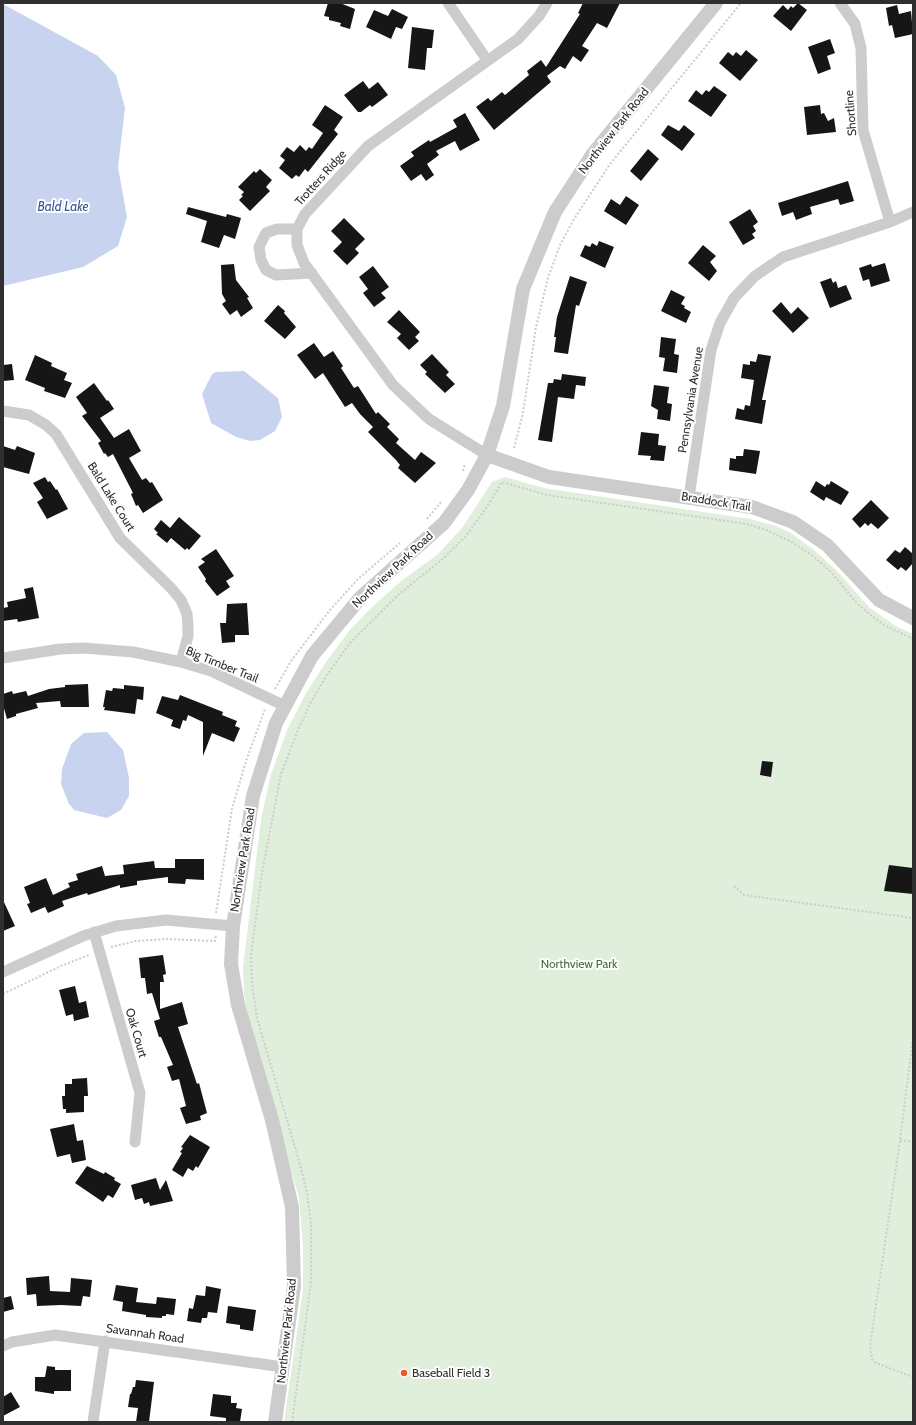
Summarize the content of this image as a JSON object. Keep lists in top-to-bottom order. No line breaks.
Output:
{"streets":{"street":["Shortline","Northview Park Road","Trotters Ridge","Pennsylvania Avenue","Bald Lake Court","Braddock Trail","Big Timber Trail","Oak Court","Savannah Road"]},"crossings":[["Shortline","Pennsylvania Avenue"],["Northview Park Road","Braddock Trail"],["Northview Park Road","Big Timber Trail"],["Northview Park Road","Savannah Road"],["Pennsylvania Avenue","Braddock Trail"],["Bald Lake Court","Big Timber Trail"]],"water":["Bald Lake"],"parks":["Northview Park"],"places":["Baseball Field 3"]}
